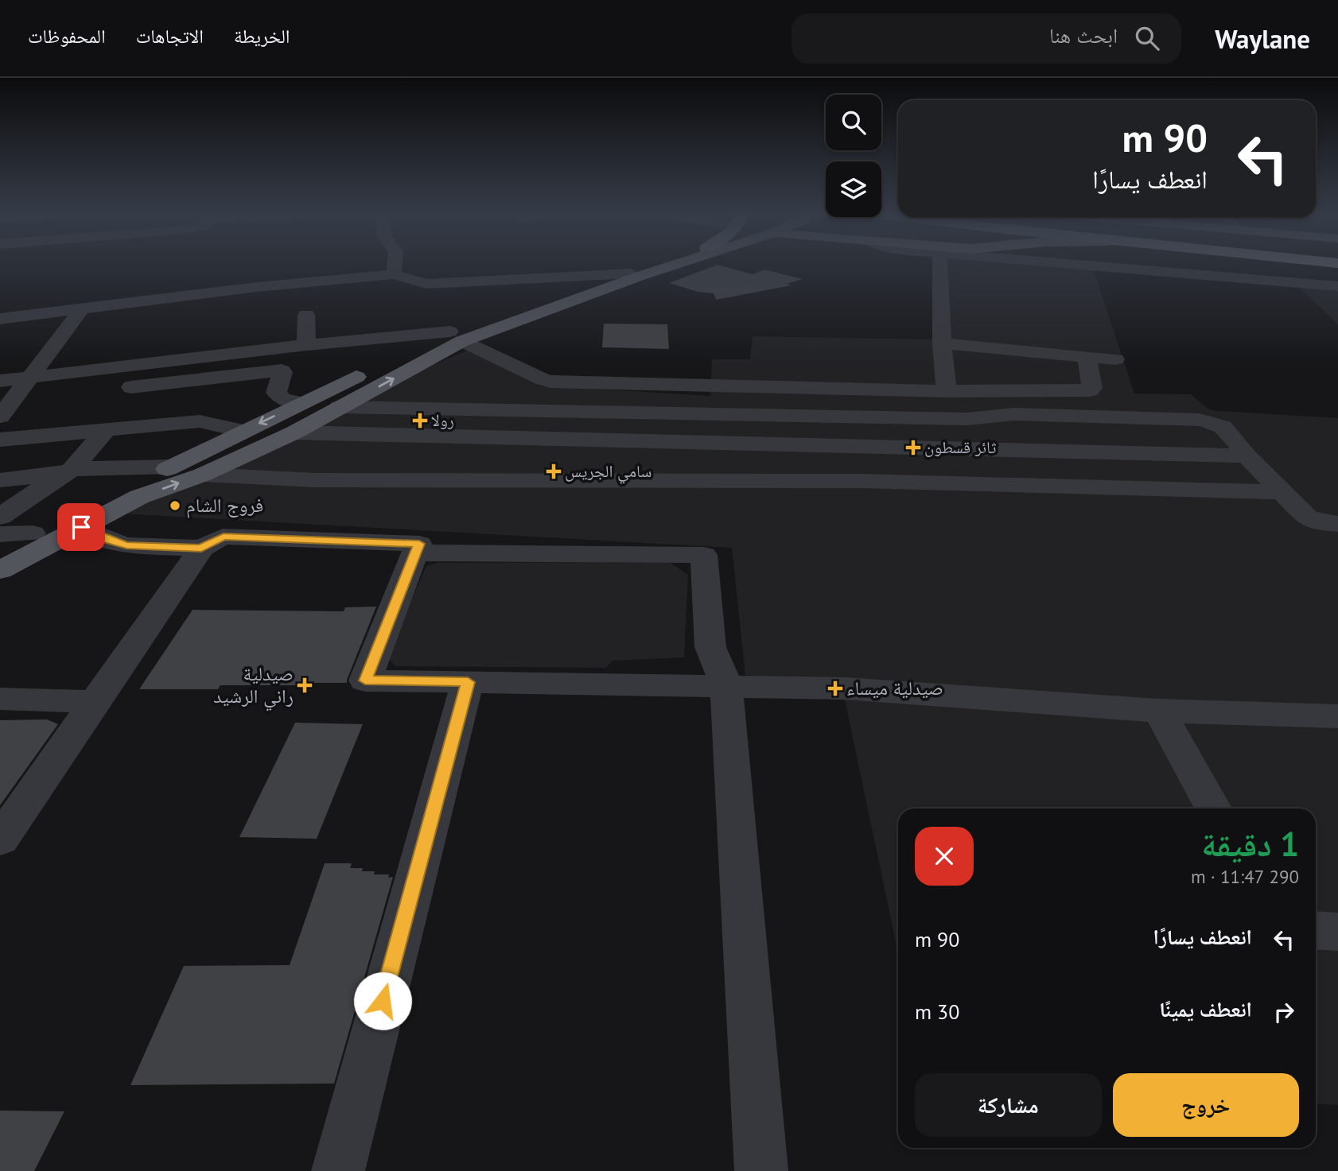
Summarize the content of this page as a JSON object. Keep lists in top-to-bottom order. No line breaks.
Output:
{"places":{"health":["رولا","ثائر قسطون","سامي الجريس","صيدلية راني الرشيد","صيدلية ميساء"],"other":["فروج الشام"]},"page":{"header":"Waylane","search":"ابحث هنا","nav":["الخريطة","الاتجاهات","المحفوظات"],"turn":["90 m","انعطف يسارًا"],"heading":["1 دقيقة","290 m · 11:47"],"list":[{"name":"انعطف يسارًا","value":"90 m"},{"name":"انعطف يمينًا","value":"30 m"}],"buttons":["خروج","مشاركة"]}}
